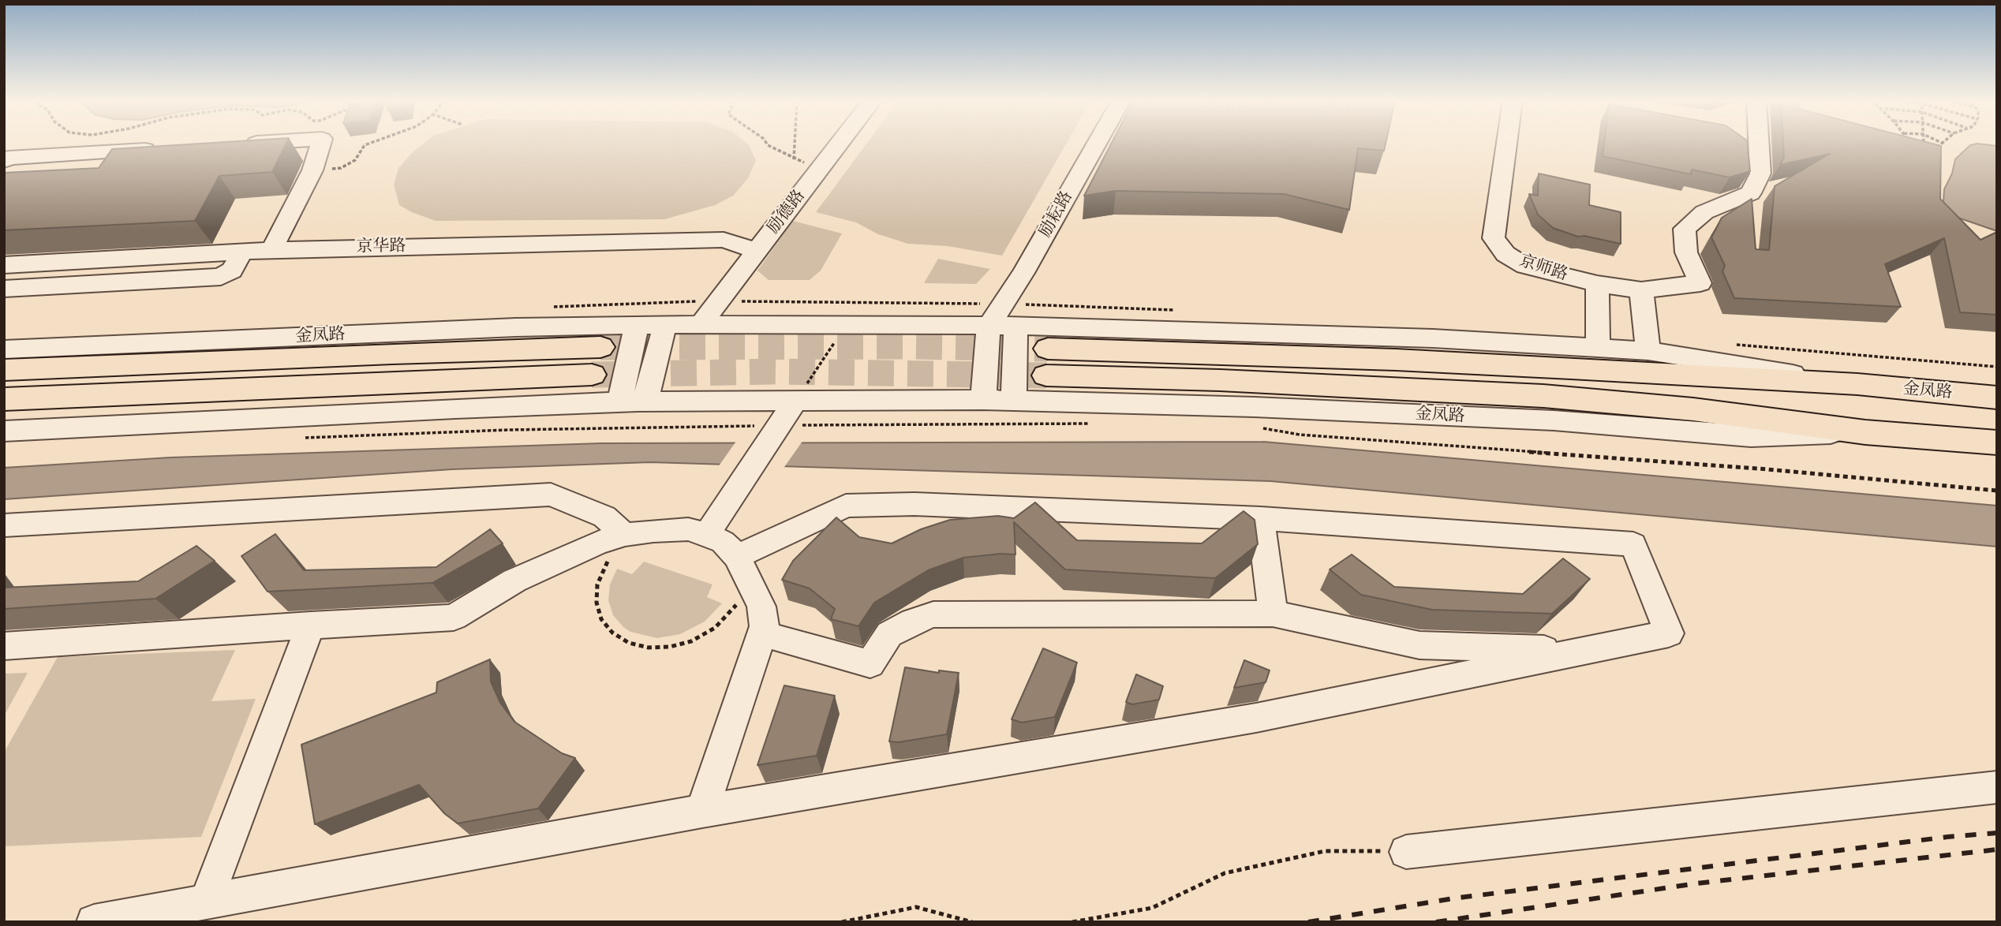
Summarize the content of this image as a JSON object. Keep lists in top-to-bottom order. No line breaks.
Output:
{"streets":{"highway":["金凤路"],"street":["励德路","励耘路","京华路","京师路"]},"crossings":[["励德路","京华路"],["励德路","金凤路"],["励耘路","金凤路"]]}
